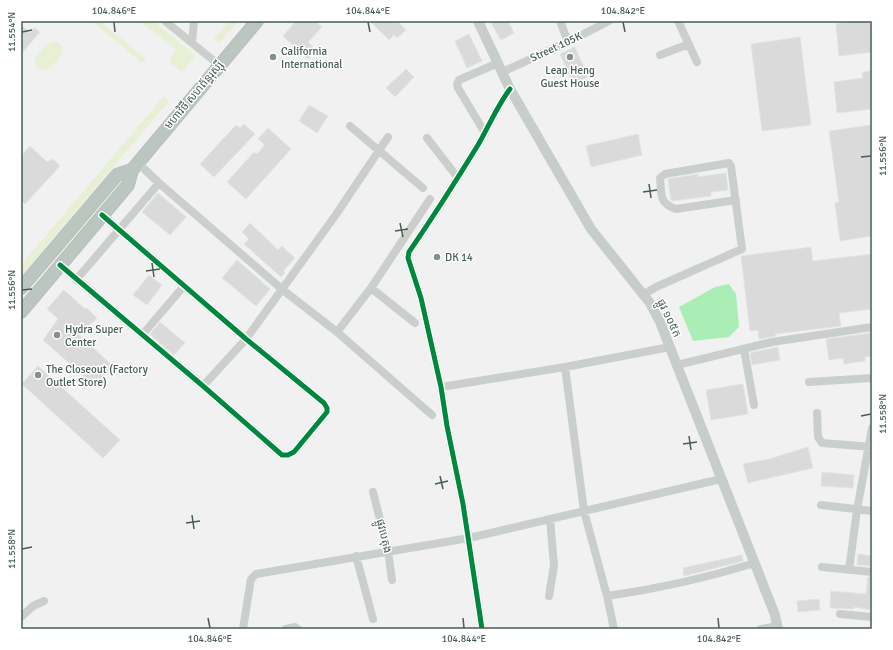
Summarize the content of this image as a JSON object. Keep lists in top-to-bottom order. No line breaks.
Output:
{"streets":{"highway":["មហាវិថី សហព័ន្ធរុស្ស៊ី"],"main road":["ផ្លូវ ១០៥ក"],"street":["Street 105K","ផ្លូវបេតុង"]},"crossings":[["Street 105K","ផ្លូវ ១០៥ក"]],"places":["California International","Leap Heng Guest House","DK 14","Hydra Super Center","The Closeout (Factory Outlet Store)"],"coordinates":["104.846°E","104.844°E","104.842°E","11.554°N","11.556°N","11.558°N"]}
